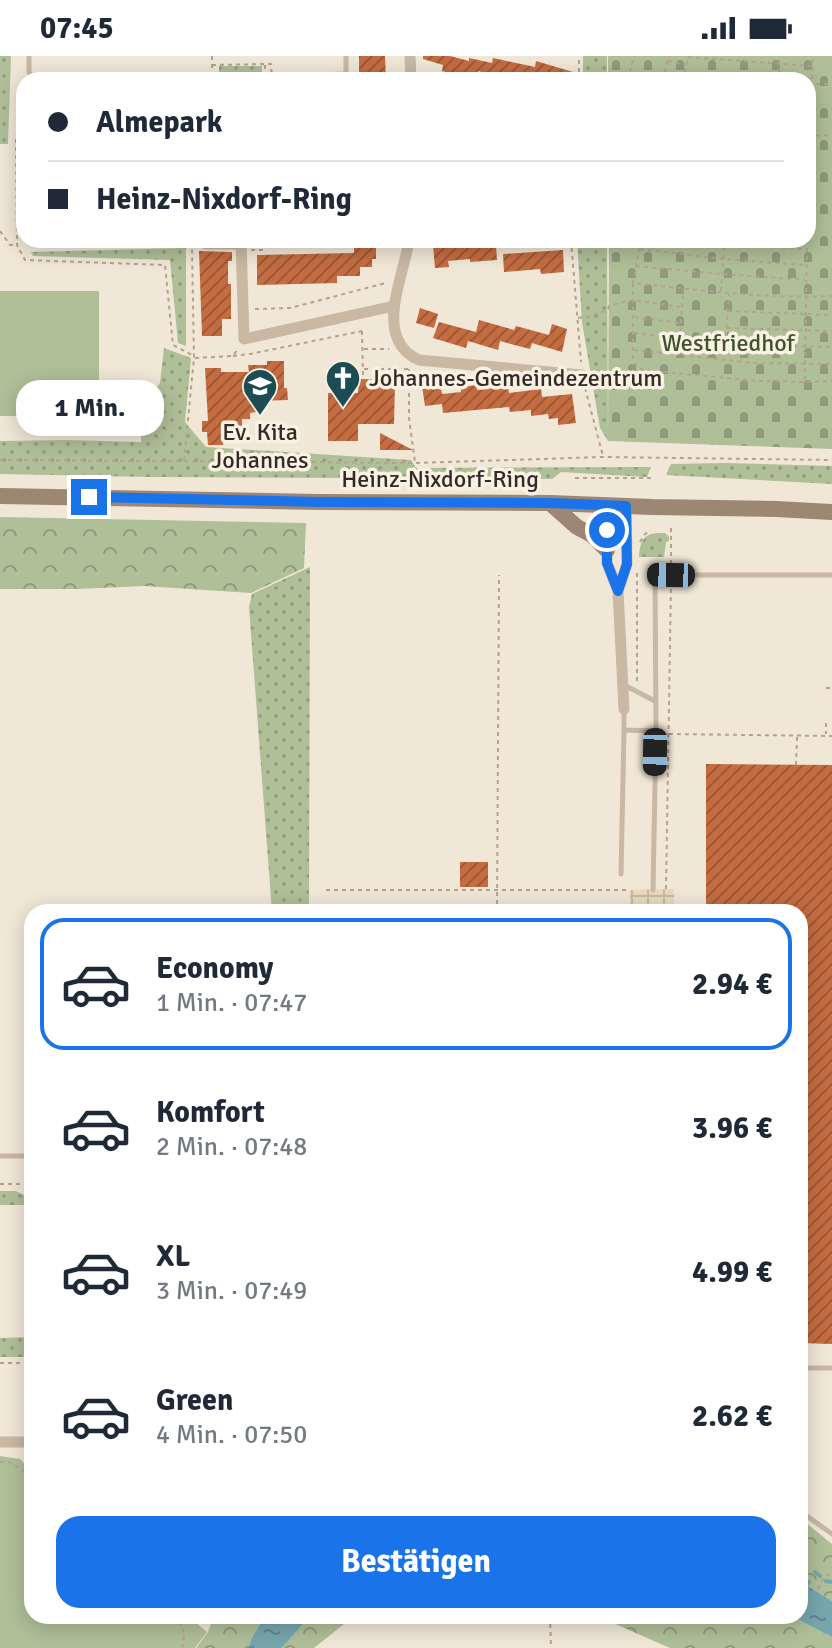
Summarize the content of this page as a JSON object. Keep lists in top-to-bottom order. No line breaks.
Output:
{"streets":{"main road":["Heinz-Nixdorf-Ring"]},"parks":["Westfriedhof"],"places":{"church":["Johannes-Gemeindezentrum"],"school or university":["Ev. Kita Johannes"]},"page":{"status":"07:45","banner":["Almepark","Heinz-Nixdorf-Ring"],"bubble":"1 Min.","list":[{"name":"Economy","note":"1 Min. · 07:47","value":"2.94 €"},{"name":"Komfort","note":"2 Min. · 07:48","value":"3.96 €"},{"name":"XL","note":"3 Min. · 07:49","value":"4.99 €"},{"name":"Green","note":"4 Min. · 07:50","value":"2.62 €"}],"buttons":"Bestätigen"}}
